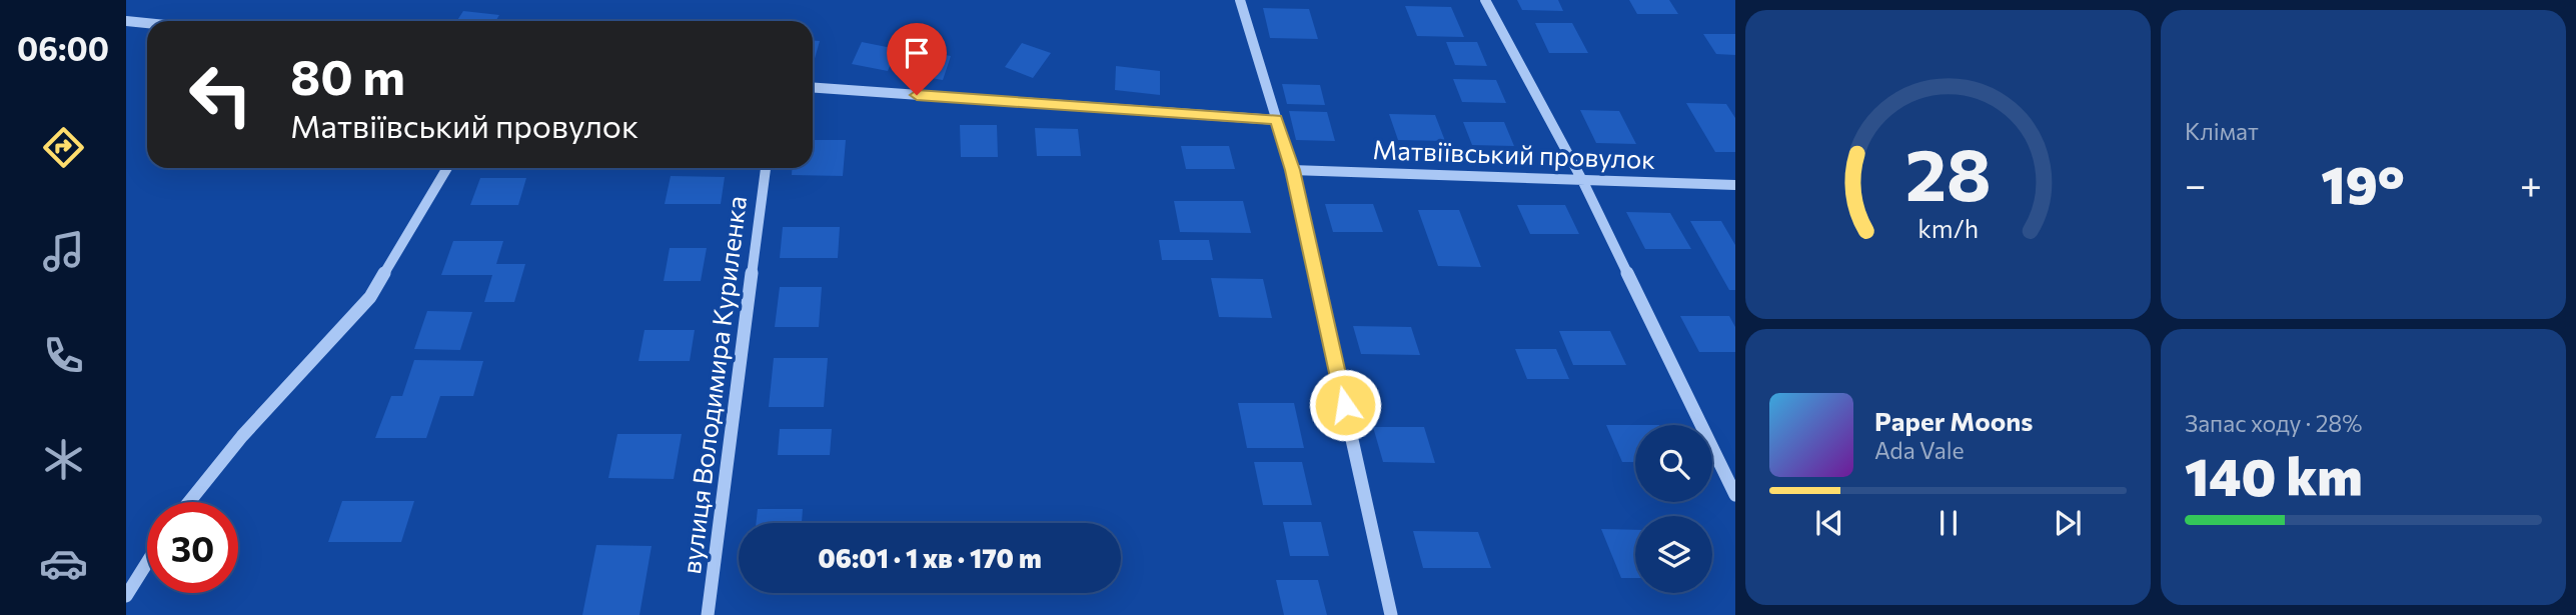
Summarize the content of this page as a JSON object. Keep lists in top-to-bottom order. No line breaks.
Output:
{"streets":{"street":["Матвіївський провулок","вулиця Володимира Куриленка"]},"page":{"tabs":"06:00","tile":["Клімат",["Запас ходу · 28%","140 km"]],"turn":["80 m","Матвіївський провулок"],"heat":["−","19°","+"],"song":["Paper Moons","Ada Vale"],"limit":"30","trip":"06:01 · 1 хв · 170 m","gauge":["28","km/h"]}}
